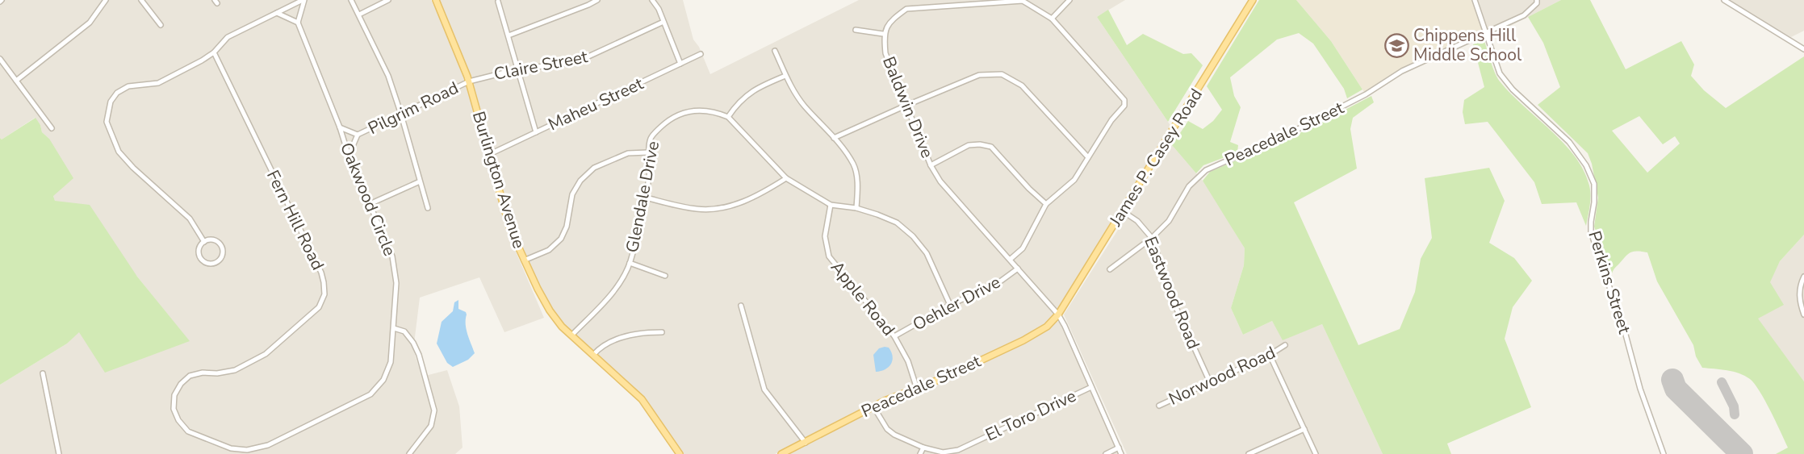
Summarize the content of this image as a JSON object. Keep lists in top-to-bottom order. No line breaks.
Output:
{"streets":{"main road":["Peacedale Street","James P. Casey Road","Burlington Avenue"],"street":["Claire Street","Maheu Street","Baldwin Drive","Pilgrim Road","Glendale Drive","Oakwood Circle","Fern Hill Road","Perkins Street","Eastwood Road","Apple Road","Oehler Drive","Norwood Road","El Toro Drive"]},"crossings":[["Claire Street","Pilgrim Road"],["Claire Street","Burlington Avenue"],["Maheu Street","Burlington Avenue"],["Baldwin Drive","Peacedale Street"],["Baldwin Drive","James P. Casey Road"],["Baldwin Drive","Oehler Drive"],["Baldwin Drive","El Toro Drive"],["Pilgrim Road","Burlington Avenue"],["Pilgrim Road","Oakwood Circle"],["Peacedale Street","James P. Casey Road"],["Peacedale Street","Perkins Street"],["Peacedale Street","Eastwood Road"],["Peacedale Street","Apple Road"],["Peacedale Street","El Toro Drive"],["James P. Casey Road","Eastwood Road"],["Burlington Avenue","Glendale Drive"],["Glendale Drive","Apple Road"],["Glendale Drive","Oehler Drive"],["Oakwood Circle","Fern Hill Road"],["Eastwood Road","Norwood Road"],["Apple Road","Oehler Drive"]],"places":{"school or university":["Chippens Hill Middle School"]}}
